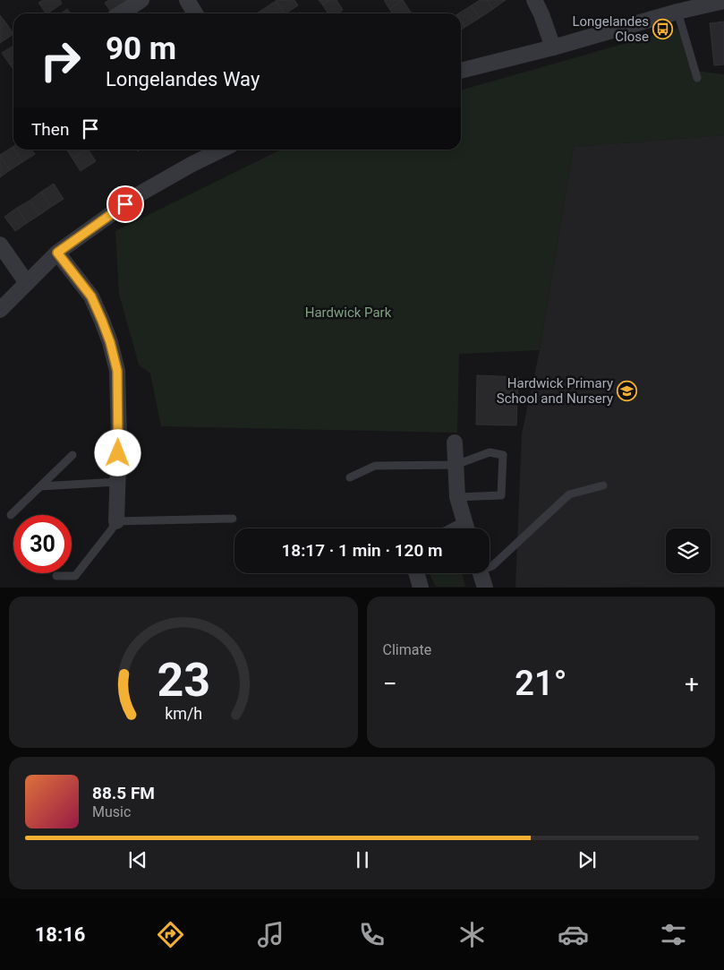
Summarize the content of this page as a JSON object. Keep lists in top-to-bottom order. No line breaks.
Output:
{"parks":["Hardwick Park"],"places":{"bus stop":["Longelandes Close"],"school or university":["Hardwick Primary School and Nursery"]},"page":{"turn":["90 m","Longelandes Way"],"then":"Then","limit":"30","trip":"18:17 · 1 min · 120 m","tile":"Climate","heat":["−","21°","+"],"song":["88.5 FM","Music"],"tabs":"18:16","gauge":["23","km/h"]}}
